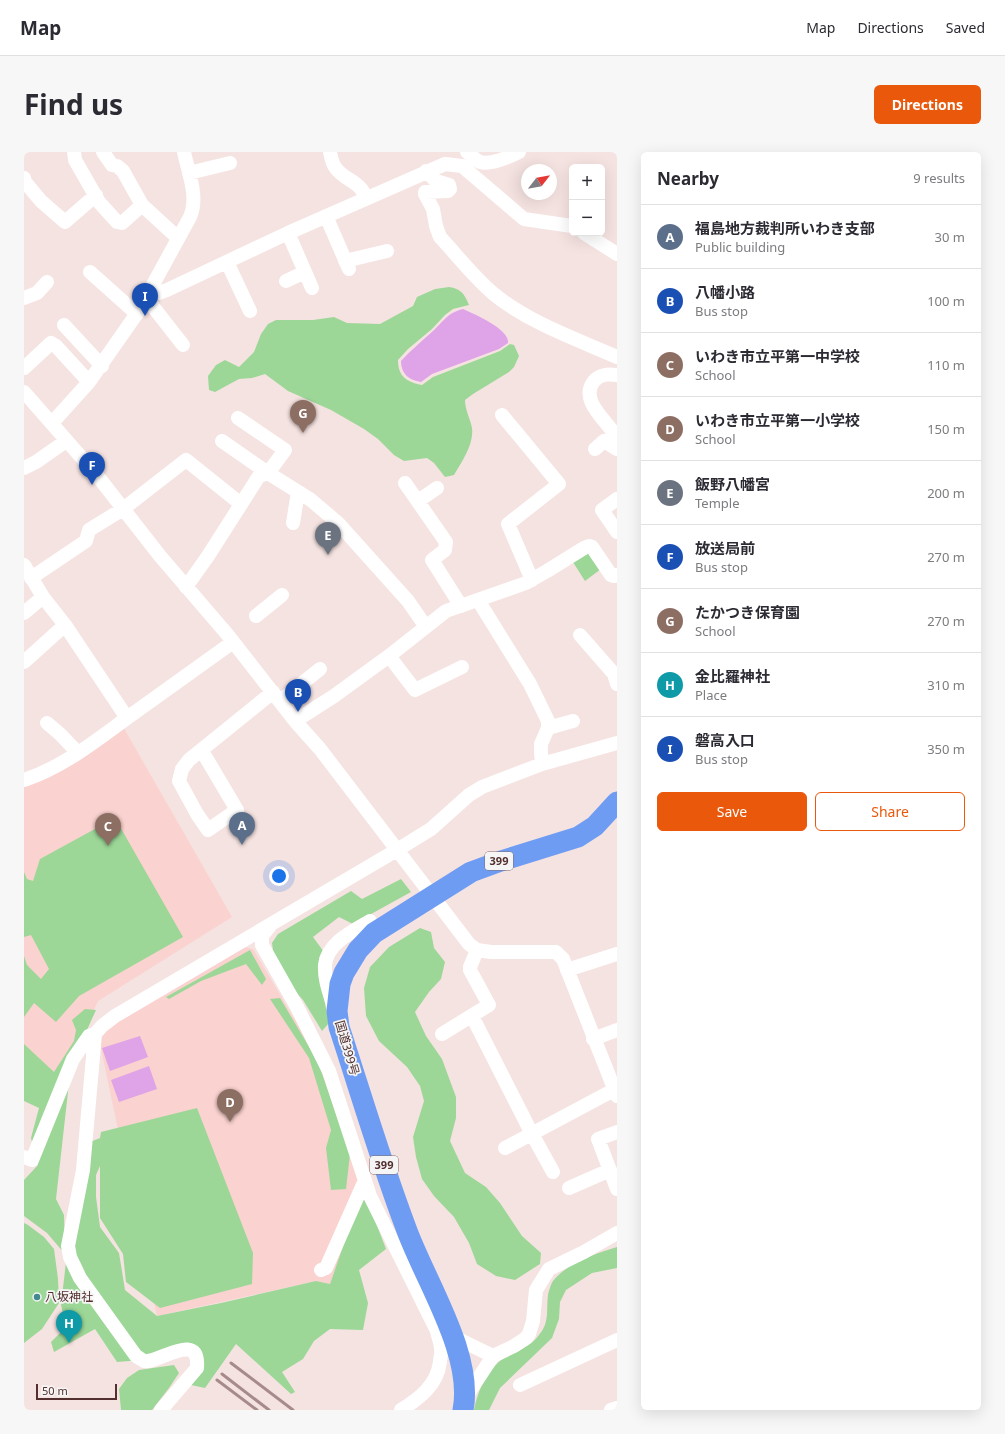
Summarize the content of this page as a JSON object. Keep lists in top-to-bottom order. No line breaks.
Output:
{"streets":{"highway":["399","国道399号"]},"places":["八坂神社"],"scale_bar":"50 m","north":"top right","page":{"header":"Map","nav":["Map","Directions","Saved"],"title":"Find us","buttons":["Directions",["Save","Share"]],"heading":["Nearby","9 results"],"map_buttons":["+","−"],"list":[{"mark":"A","name":"福島地方裁判所いわき支部","note":"Public building","value":"30 m"},{"mark":"B","name":"八幡小路","note":"Bus stop","value":"100 m"},{"mark":"C","name":"いわき市立平第一中学校","note":"School","value":"110 m"},{"mark":"D","name":"いわき市立平第一小学校","note":"School","value":"150 m"},{"mark":"E","name":"飯野八幡宮","note":"Temple","value":"200 m"},{"mark":"F","name":"放送局前","note":"Bus stop","value":"270 m"},{"mark":"G","name":"たかつき保育園","note":"School","value":"270 m"},{"mark":"H","name":"金比羅神社","note":"Place","value":"310 m"},{"mark":"I","name":"磐高入口","note":"Bus stop","value":"350 m"}],"pins":["I","G","F","E","B","A","C","D","H"],"scale":"50 m"}}
